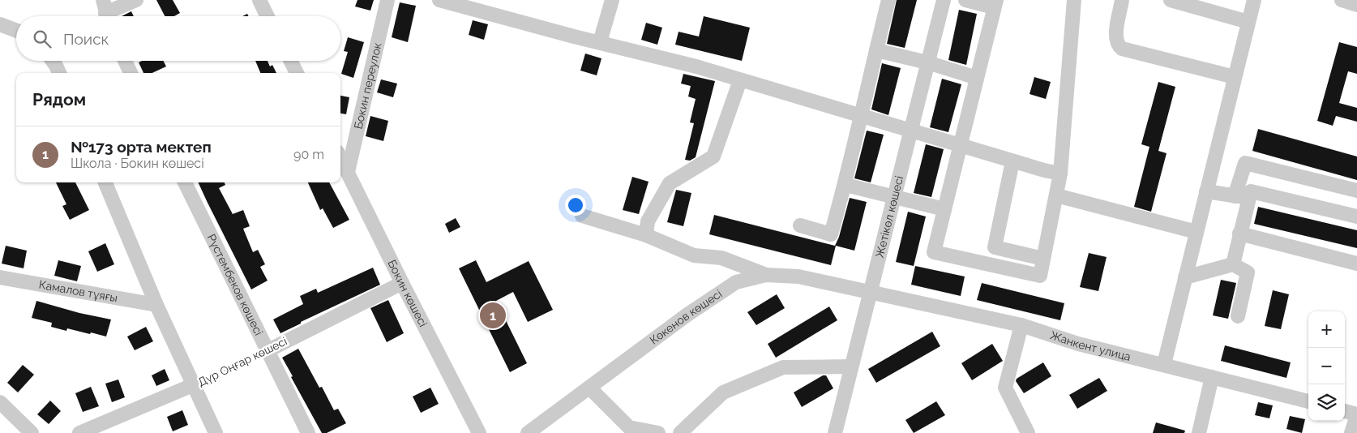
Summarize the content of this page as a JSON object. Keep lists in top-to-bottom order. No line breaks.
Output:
{"streets":{"street":["Бокин переулок","Жетікөл көшесі","Рүстембеков көшесі","Камалов тұяғы","Бокин көшесі","Көкенов көшесі","Жанкент улица","Дүр Оңғар көшесі"]},"crossings":[["Бокин переулок","Бокин көшесі"],["Жетікөл көшесі","Көкенов көшесі"],["Жетікөл көшесі","Жанкент улица"],["Рүстембеков көшесі","Дүр Оңғар көшесі"],["Бокин көшесі","Дүр Оңғар көшесі"],["Көкенов көшесі","Жанкент улица"]],"page":{"search":"Поиск","heading":"Рядом","list":[{"mark":"1","name":"№173 орта мектеп","note":"Школа · Бокин көшесі","value":"90 m"}],"pins":"1","map_buttons":["+","−"]}}
